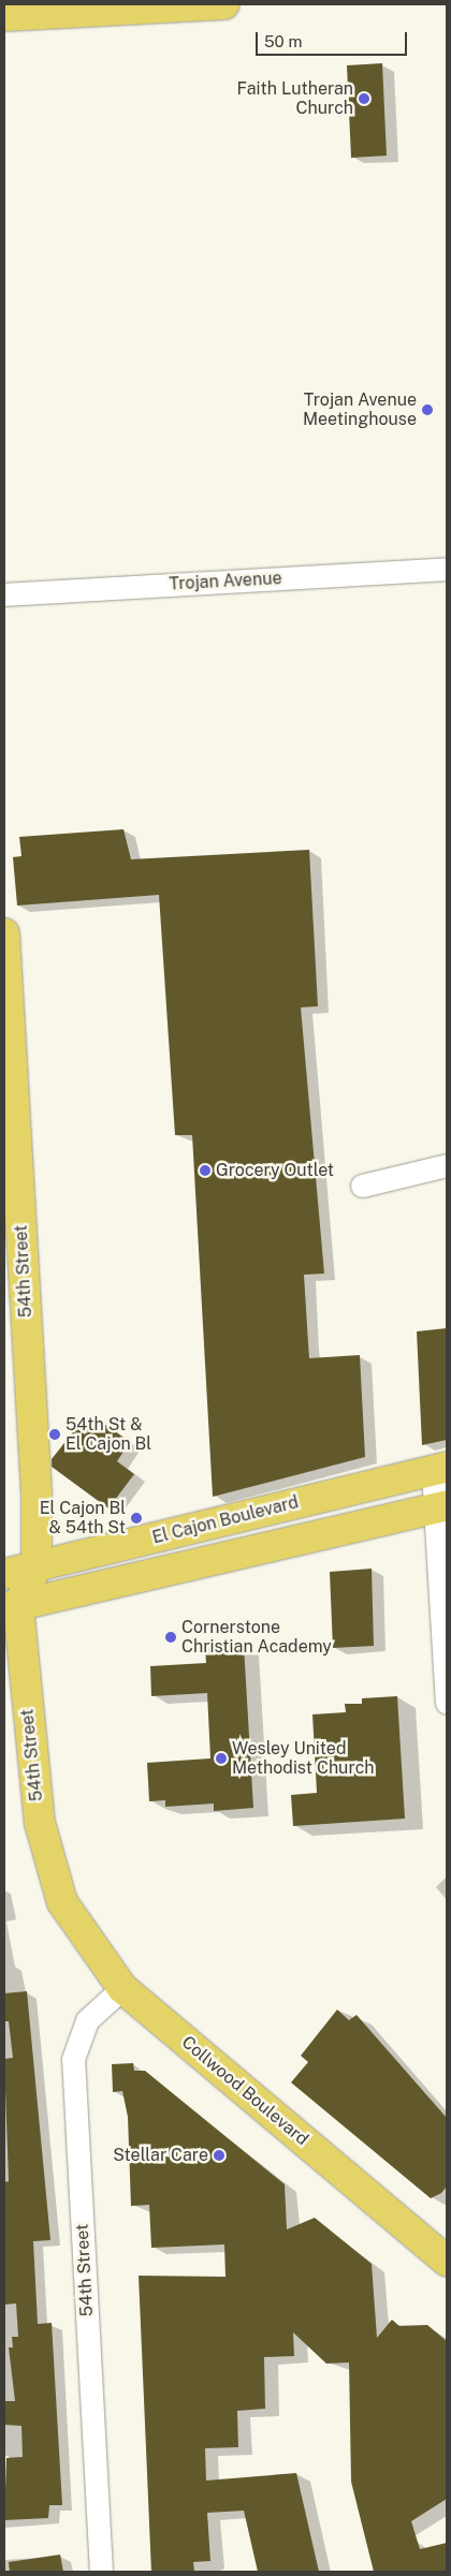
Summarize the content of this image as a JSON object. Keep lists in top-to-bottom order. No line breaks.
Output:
{"streets":{"main road":["54th Street","El Cajon Boulevard","Collwood Boulevard"],"street":["Trojan Avenue"]},"crossings":[["54th Street","El Cajon Boulevard"],["54th Street","Collwood Boulevard"]],"places":["Faith Lutheran Church","Trojan Avenue Meetinghouse","Grocery Outlet","54th St & El Cajon Bl","El Cajon Bl & 54th St","Cornerstone Christian Academy","Wesley United Methodist Church","Stellar Care"],"scale_bar":"50 m"}
